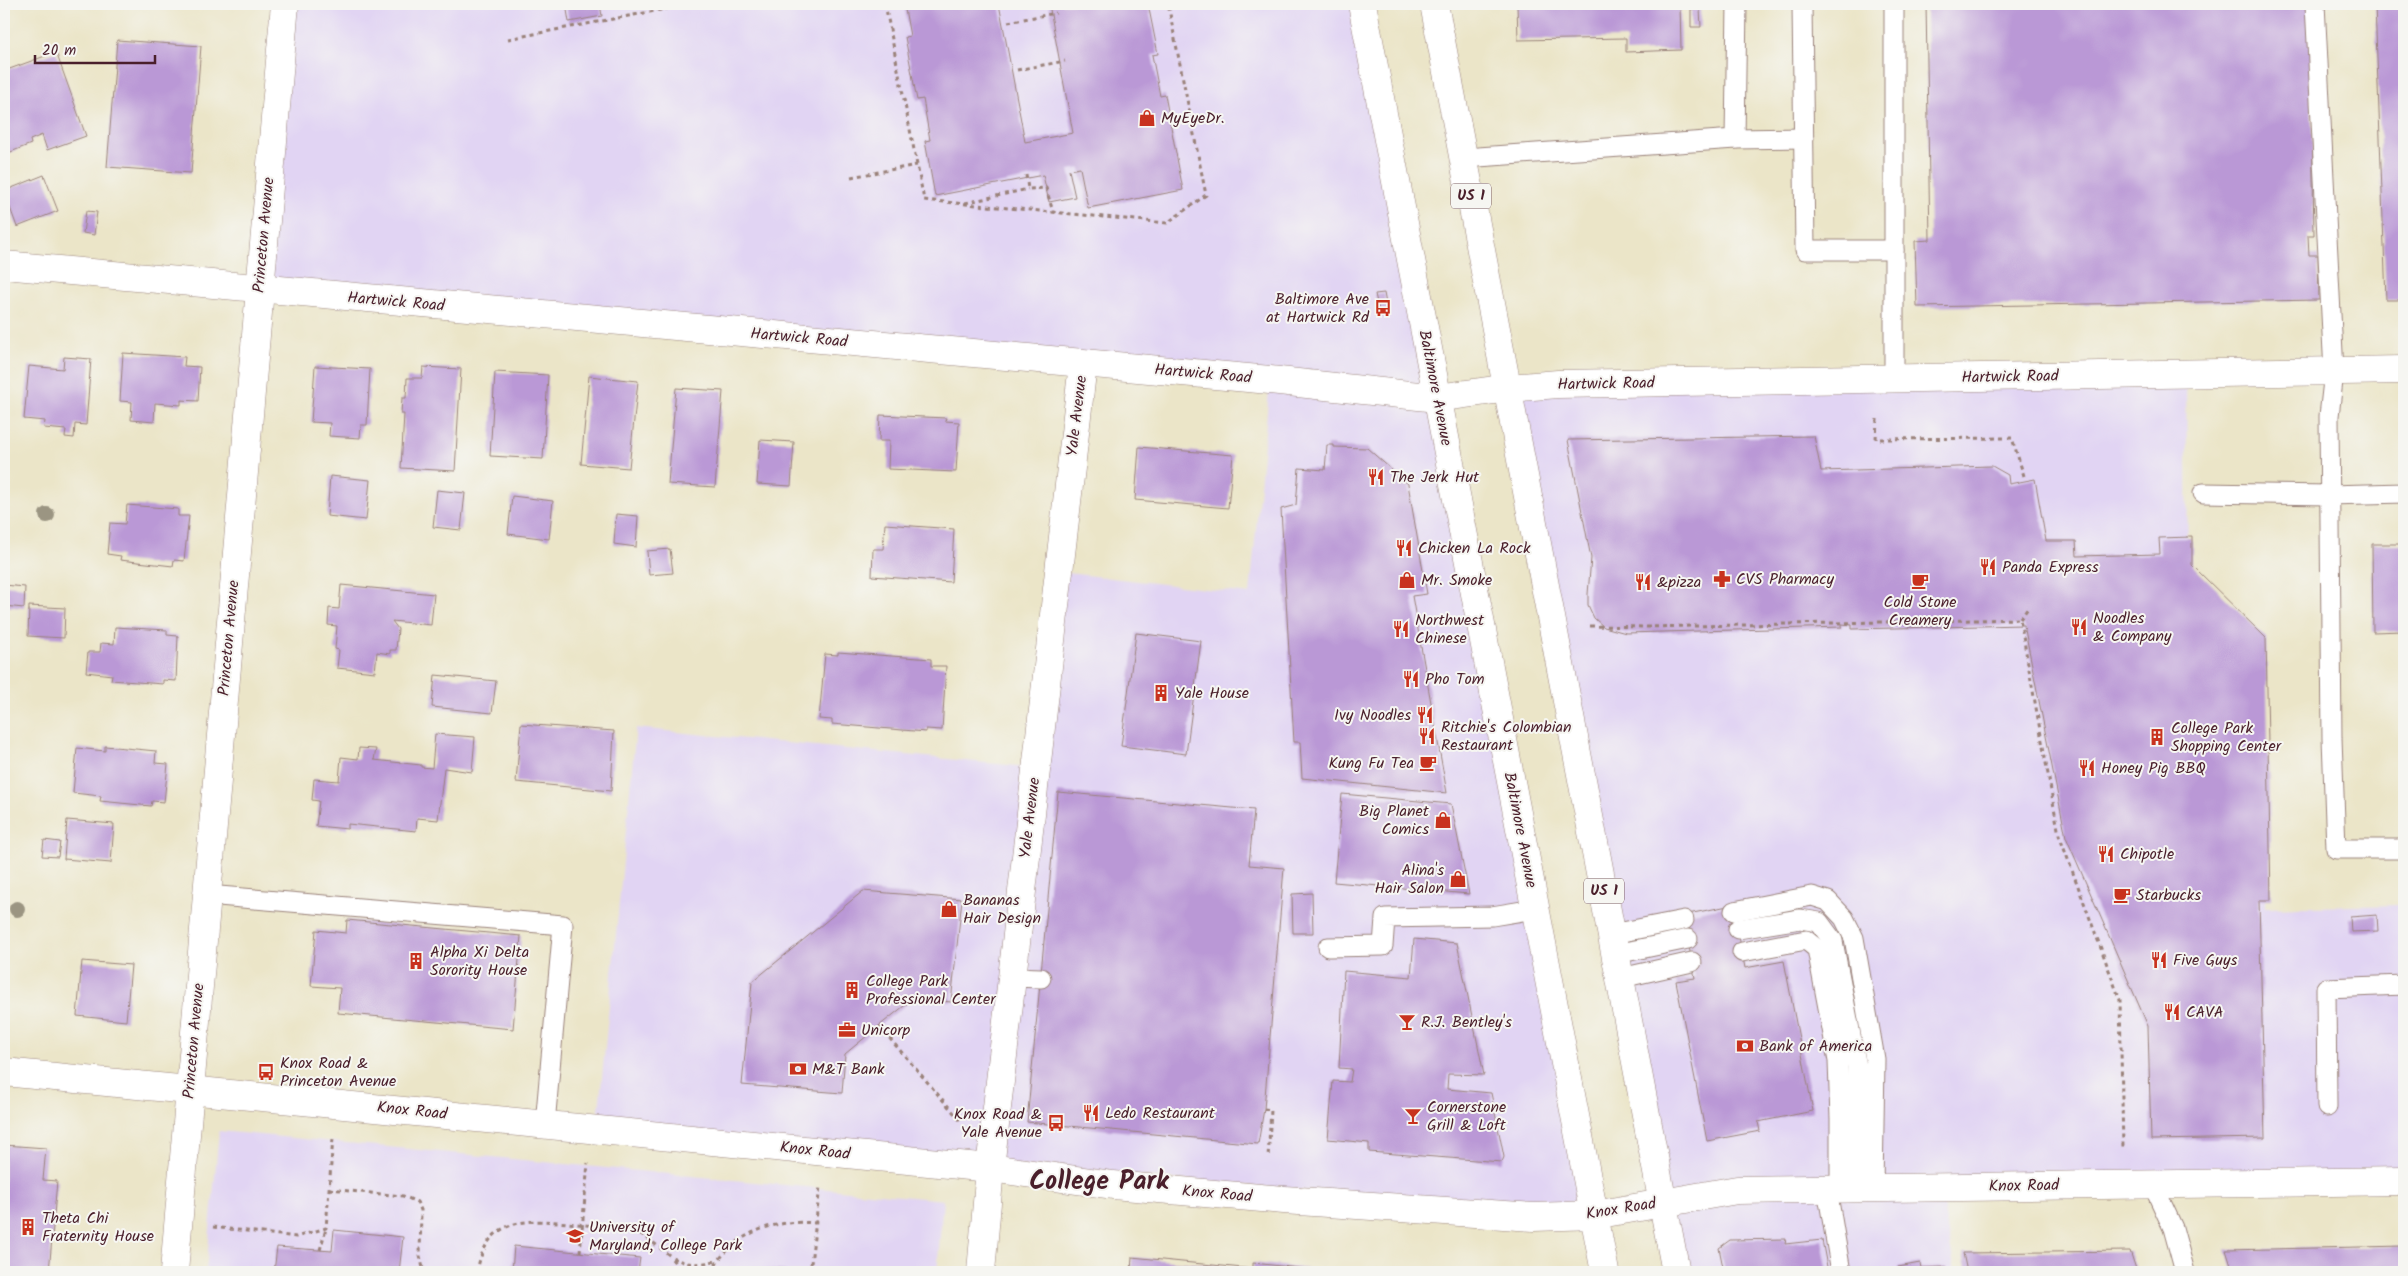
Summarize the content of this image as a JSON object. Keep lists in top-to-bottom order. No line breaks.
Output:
{"streets":{"street":["US 1","Princeton Avenue","Hartwick Road","Baltimore Avenue","Yale Avenue","Knox Road"]},"crossings":[["US 1","Hartwick Road"],["US 1","Knox Road"],["Princeton Avenue","Hartwick Road"],["Princeton Avenue","Knox Road"],["Hartwick Road","Baltimore Avenue"],["Hartwick Road","Yale Avenue"],["Baltimore Avenue","Knox Road"],["Yale Avenue","Knox Road"]],"districts":["College Park"],"places":{"shop":["MyEyeDr.","Mr. Smoke","Big Planet Comics","Alina's Hair Salon","Bananas Hair Design"],"bus stop":["Baltimore Ave at Hartwick Rd","Knox Road & Princeton Avenue","Knox Road & Yale Avenue"],"restaurant":["The Jerk Hut","Chicken La Rock","Panda Express","&pizza","Noodles & Company","Northwest Chinese","Pho Tom","Ivy Noodles","Ritchie's Colombian Restaurant","Honey Pig BBQ","Chipotle","Five Guys","CAVA","Ledo Restaurant"],"pharmacy":["CVS Pharmacy"],"cafe":["Cold Stone Creamery","Kung Fu Tea","Starbucks"],"building":["Yale House","College Park Shopping Center","Alpha Xi Delta Sorority House","College Park Professional Center","Theta Chi Fraternity House"],"bar":["R.J. Bentley's","Cornerstone Grill & Loft"],"office":["Unicorp"],"bank":["Bank of America","M&T Bank"],"school or university":["University of Maryland, College Park"]},"scale_bar":"20 m"}
